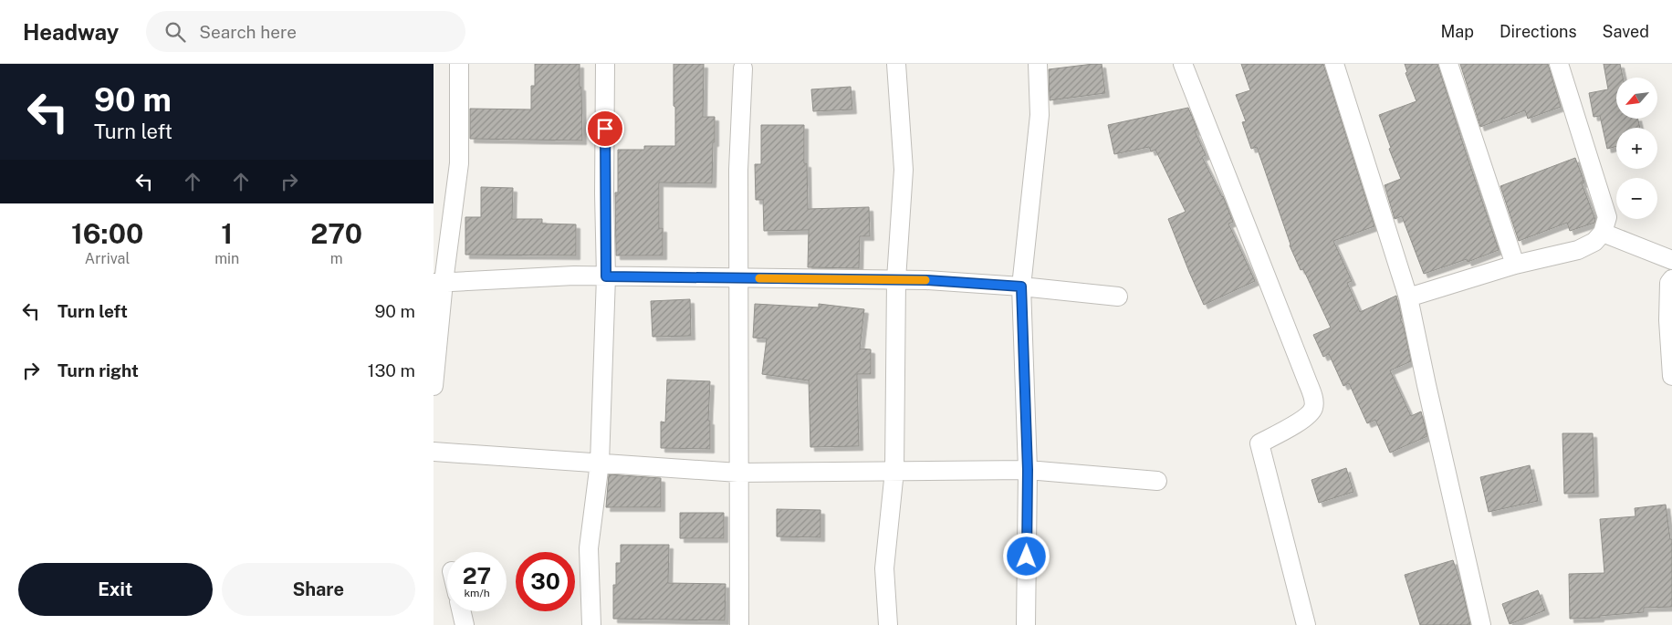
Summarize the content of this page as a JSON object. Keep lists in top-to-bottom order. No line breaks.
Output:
{"north":"bottom left","page":{"header":"Headway","search":"Search here","nav":["Map","Directions","Saved"],"turn":["90 m","Turn left"],"map_buttons":["+","−"],"eta":["16:00","Arrival","1","min","270","m"],"list":[{"name":"Turn left","value":"90 m"},{"name":"Turn right","value":"130 m"}],"speed":"27 km/h","limit":"30","buttons":["Exit","Share"]}}
